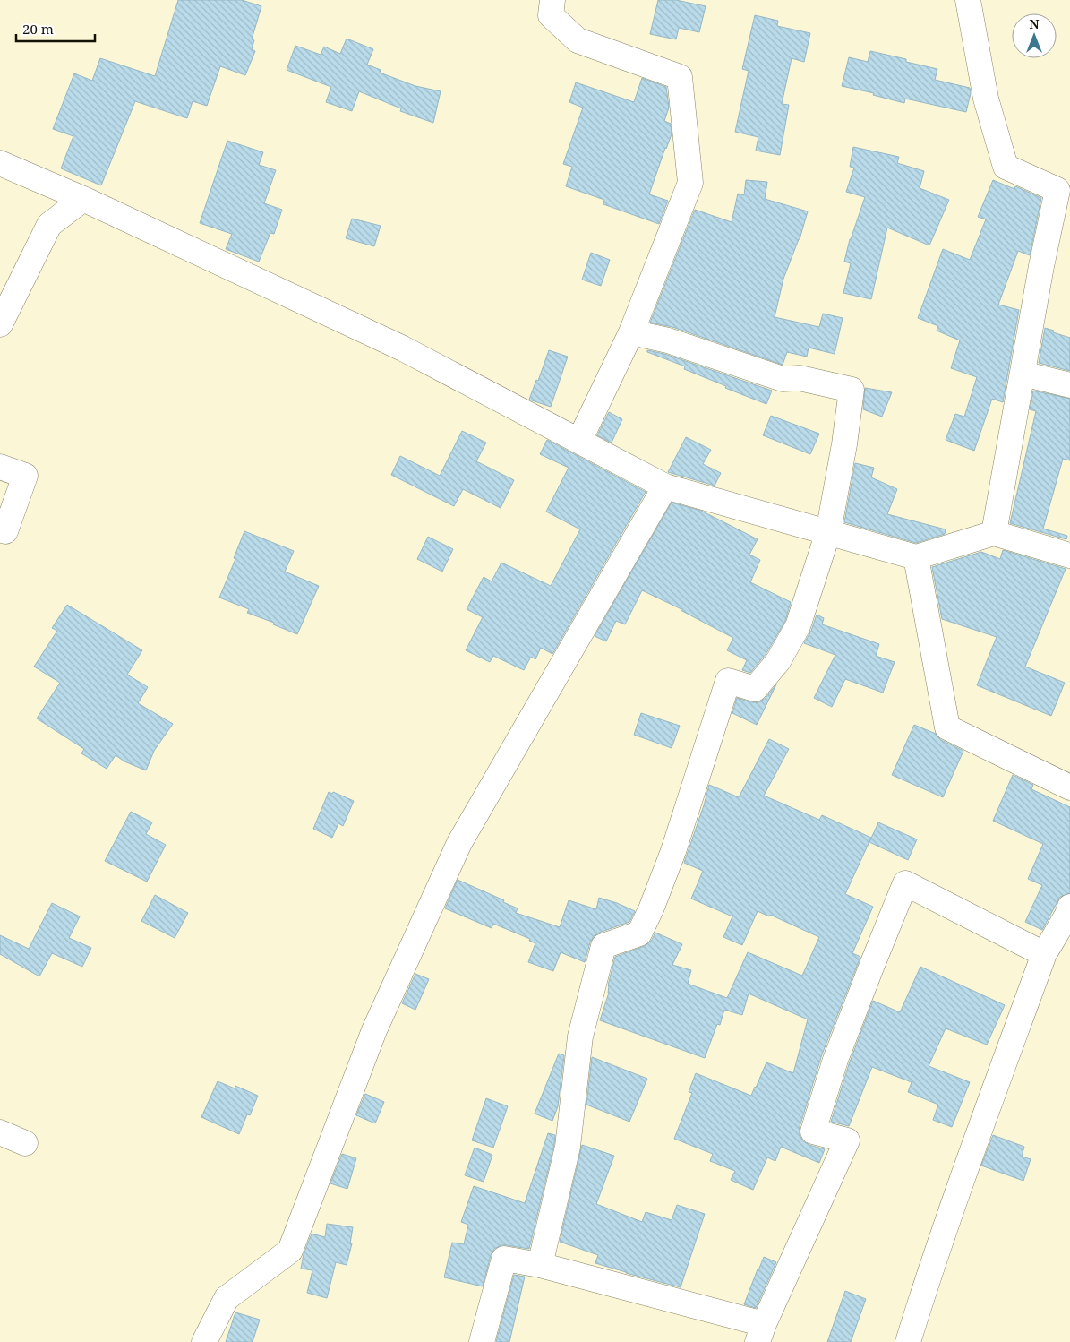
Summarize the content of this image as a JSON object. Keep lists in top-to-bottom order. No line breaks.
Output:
{"scale_bar":"20 m","north":"top"}
